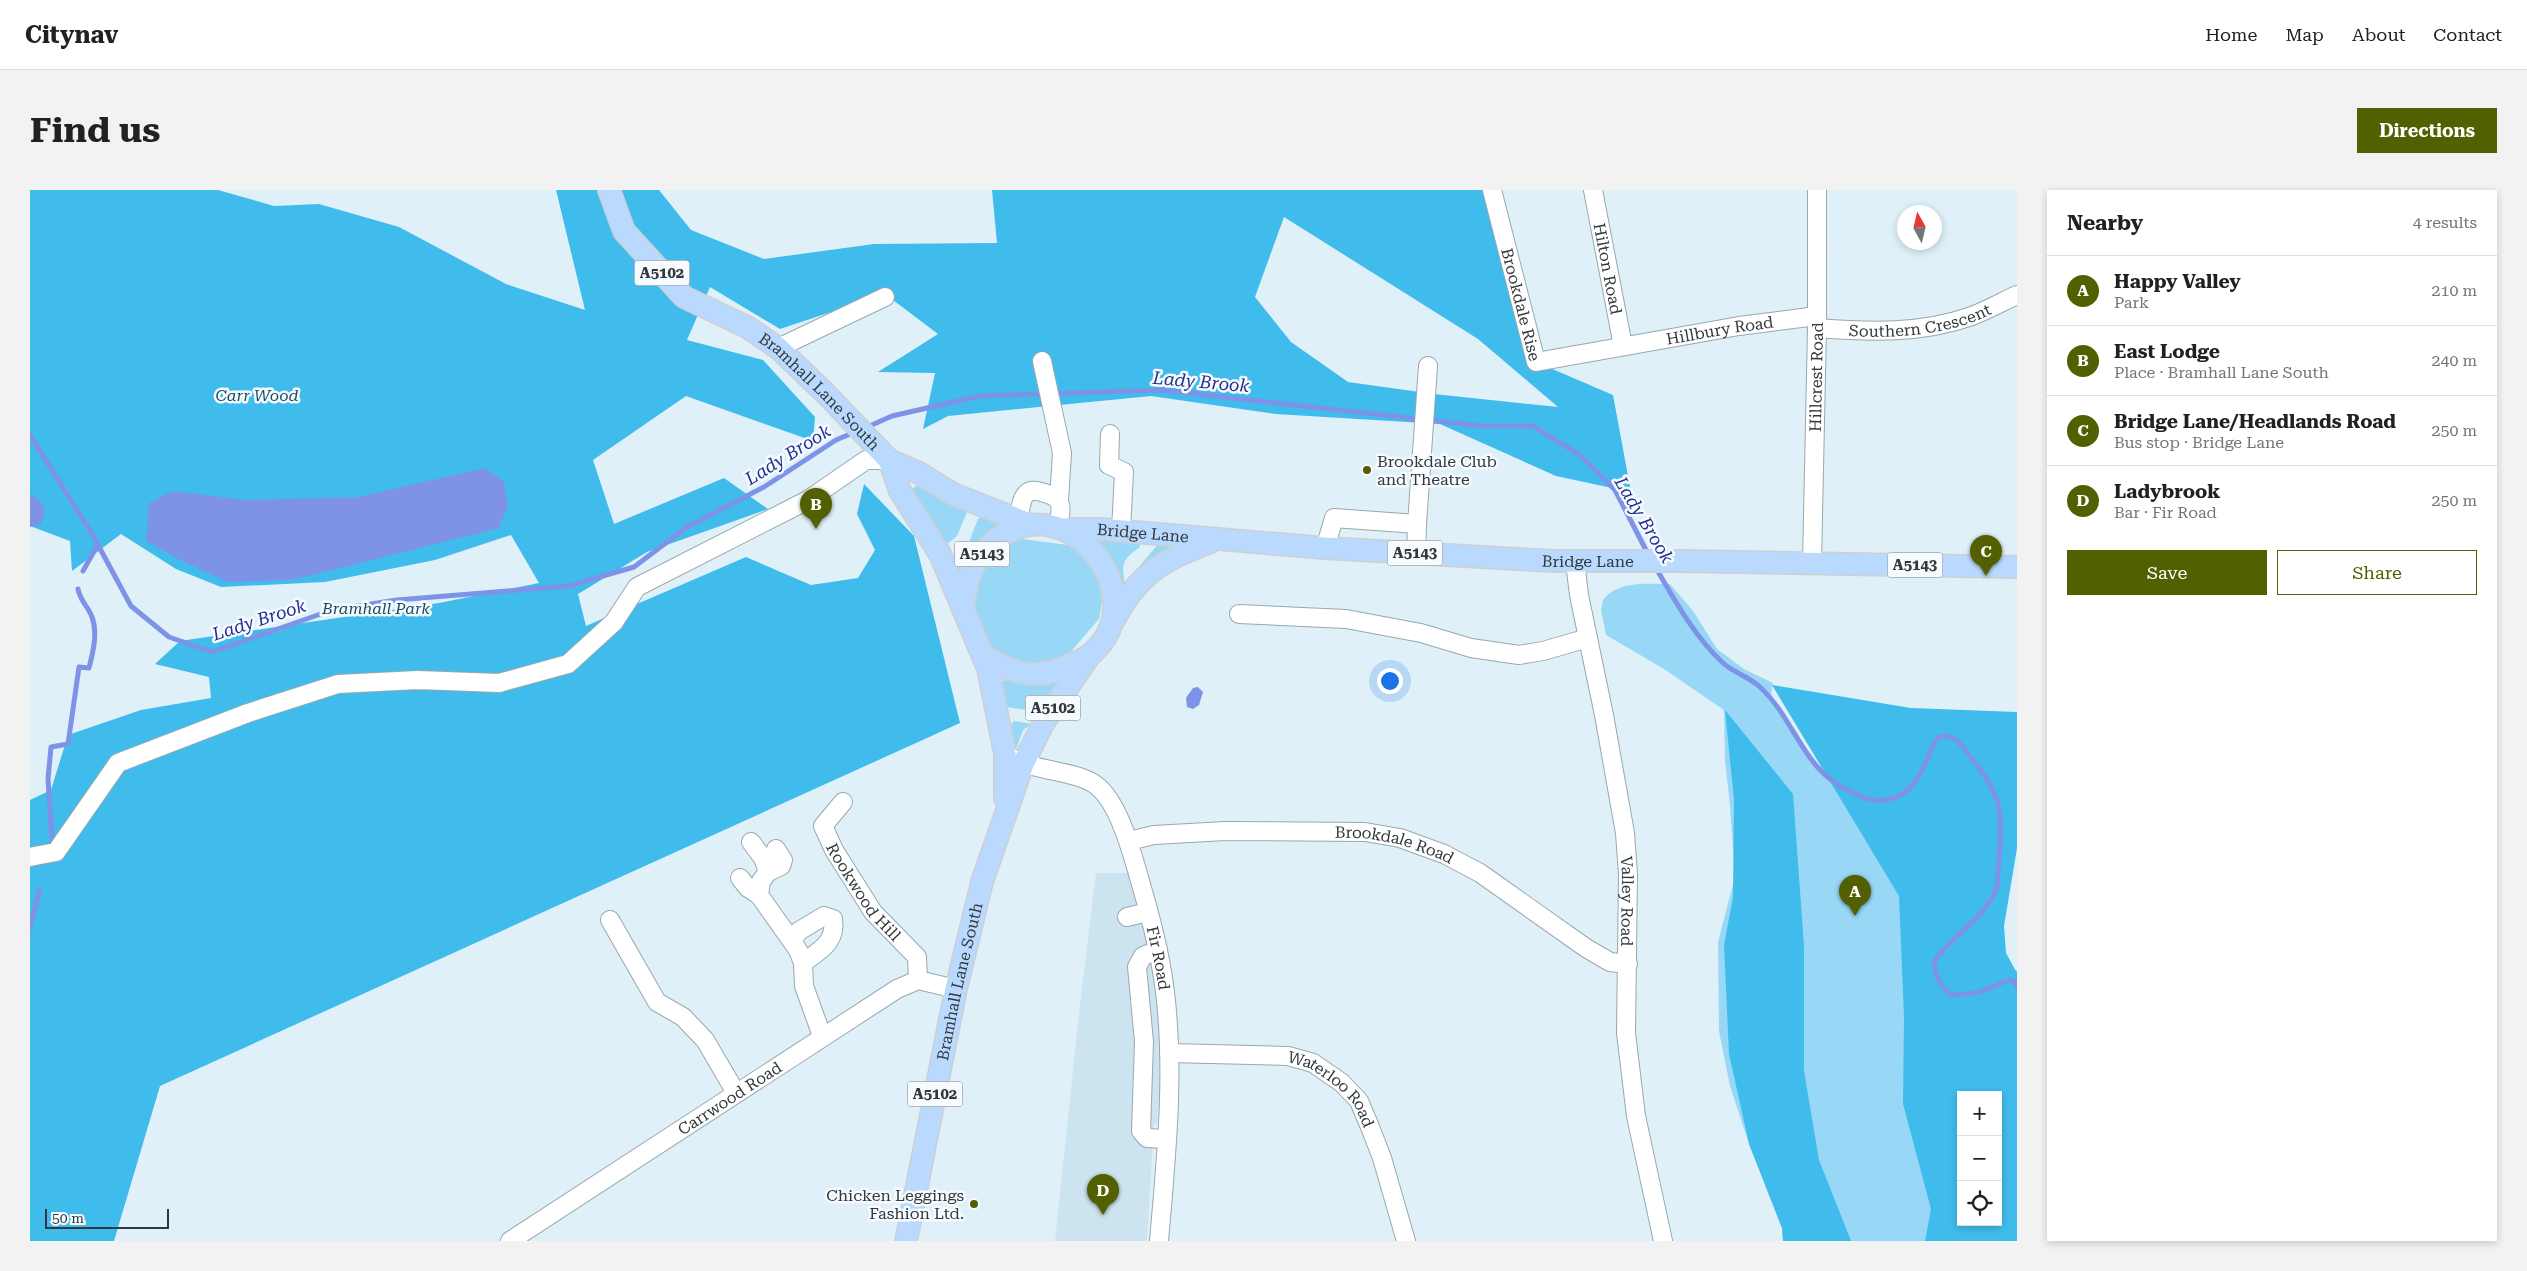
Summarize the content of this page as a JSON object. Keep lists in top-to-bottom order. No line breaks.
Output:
{"streets":{"main road":["A5102","Bramhall Lane South","Bridge Lane","A5143"],"street":["Hilton Road","Brookdale Rise","Southern Crescent","Hillbury Road","Hillcrest Road","Brookdale Road","Rookwood Hill","Valley Road","Fir Road","Waterloo Road","Carrwood Road"]},"crossings":[["Hilton Road","Brookdale Rise"],["Hilton Road","Hillbury Road"],["Brookdale Rise","Hillbury Road"],["Southern Crescent","Hillbury Road"],["Southern Crescent","Hillcrest Road"],["Hillbury Road","Hillcrest Road"],["Hillcrest Road","Bridge Lane"],["Bramhall Lane South","Bridge Lane"],["Bramhall Lane South","A5143"],["Bramhall Lane South","Fir Road"],["Bridge Lane","A5143"],["Bridge Lane","Valley Road"],["Brookdale Road","Valley Road"],["Brookdale Road","Fir Road"],["Rookwood Hill","Carrwood Road"],["Fir Road","Waterloo Road"]],"water":["Lady Brook"],"parks":["Carr Wood","Bramhall Park"],"places":["Brookdale Club and Theatre","Chicken Leggings Fashion Ltd."],"scale_bar":"50 m","north":"top","page":{"header":"Citynav","nav":["Home","Map","About","Contact"],"buttons":["Directions",["Save","Share"]],"title":"Find us","heading":["Nearby","4 results"],"list":[{"mark":"A","name":"Happy Valley","note":"Park","value":"210 m"},{"mark":"B","name":"East Lodge","note":"Place · Bramhall Lane South","value":"240 m"},{"mark":"C","name":"Bridge Lane/Headlands Road","note":"Bus stop · Bridge Lane","value":"250 m"},{"mark":"D","name":"Ladybrook","note":"Bar · Fir Road","value":"250 m"}],"pins":["B","C","A","D"],"map_buttons":["+","−"],"scale":"50 m"}}
